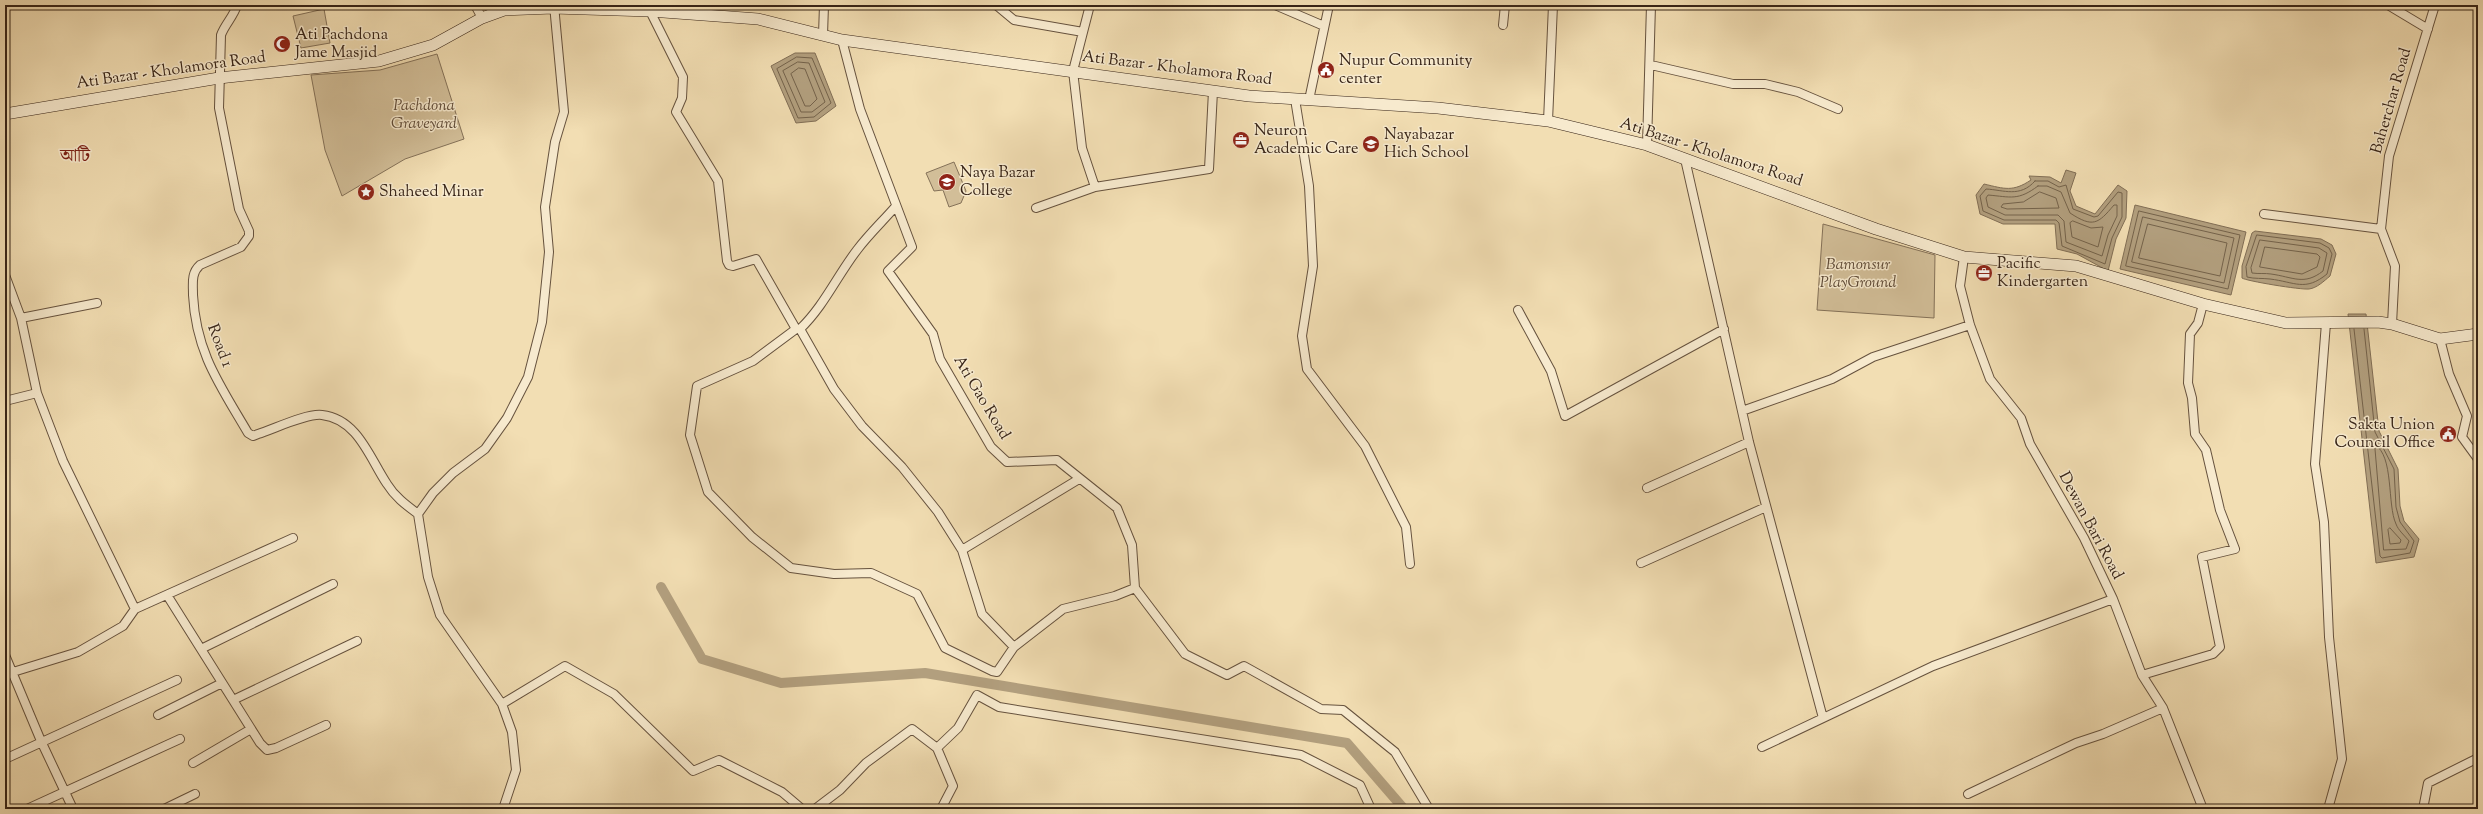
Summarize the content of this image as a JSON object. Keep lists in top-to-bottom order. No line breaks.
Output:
{"streets":{"main road":["Ati Bazar - Kholamora Road"],"street":["Baherchar Road","Road 1","Ati Gao Road","Dewan Bari Road"]},"crossings":[["Ati Bazar - Kholamora Road","Baherchar Road"],["Ati Bazar - Kholamora Road","Road 1"],["Ati Bazar - Kholamora Road","Dewan Bari Road"]],"districts":["আটি"],"parks":["Pachdona Graveyard","Bamonsur PlayGround"],"places":{"mosque":["Ati Pachdona Jame Masjid"],"public building":["Nupur Community center","Sakta Union Council Office"],"office":["Neuron Academic Care","Pacific Kindergarten"],"school or university":["Nayabazar Hich School","Naya Bazar College"],"place":["Shaheed Minar"]}}
